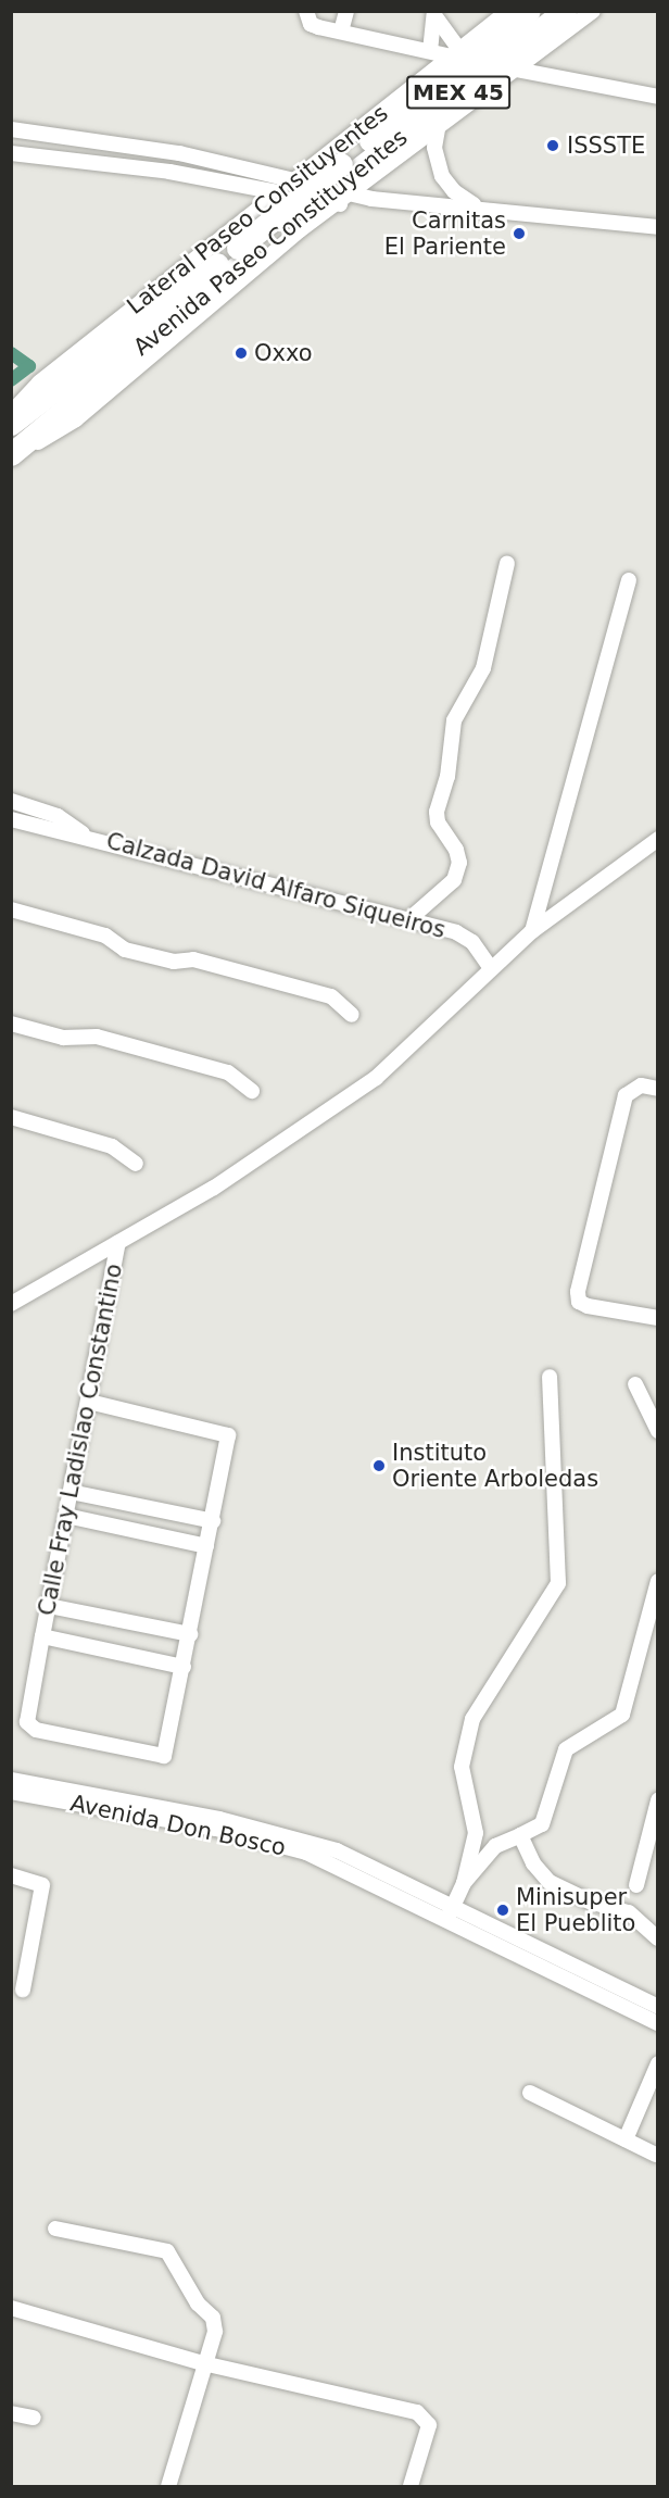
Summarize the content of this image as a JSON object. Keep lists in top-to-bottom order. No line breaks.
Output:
{"streets":{"highway":["MEX 45","Avenida Paseo Constituyentes"],"street":["Lateral Paseo Consituyentes","Calzada David Alfaro Siqueiros","Calle Fray Ladislao Constantino","Avenida Don Bosco"]},"crossings":[["Lateral Paseo Consituyentes","Avenida Paseo Constituyentes"]],"places":["ISSSTE","Carnitas El Pariente","Oxxo","Instituto Oriente Arboledas","Minisuper El Pueblito"]}
